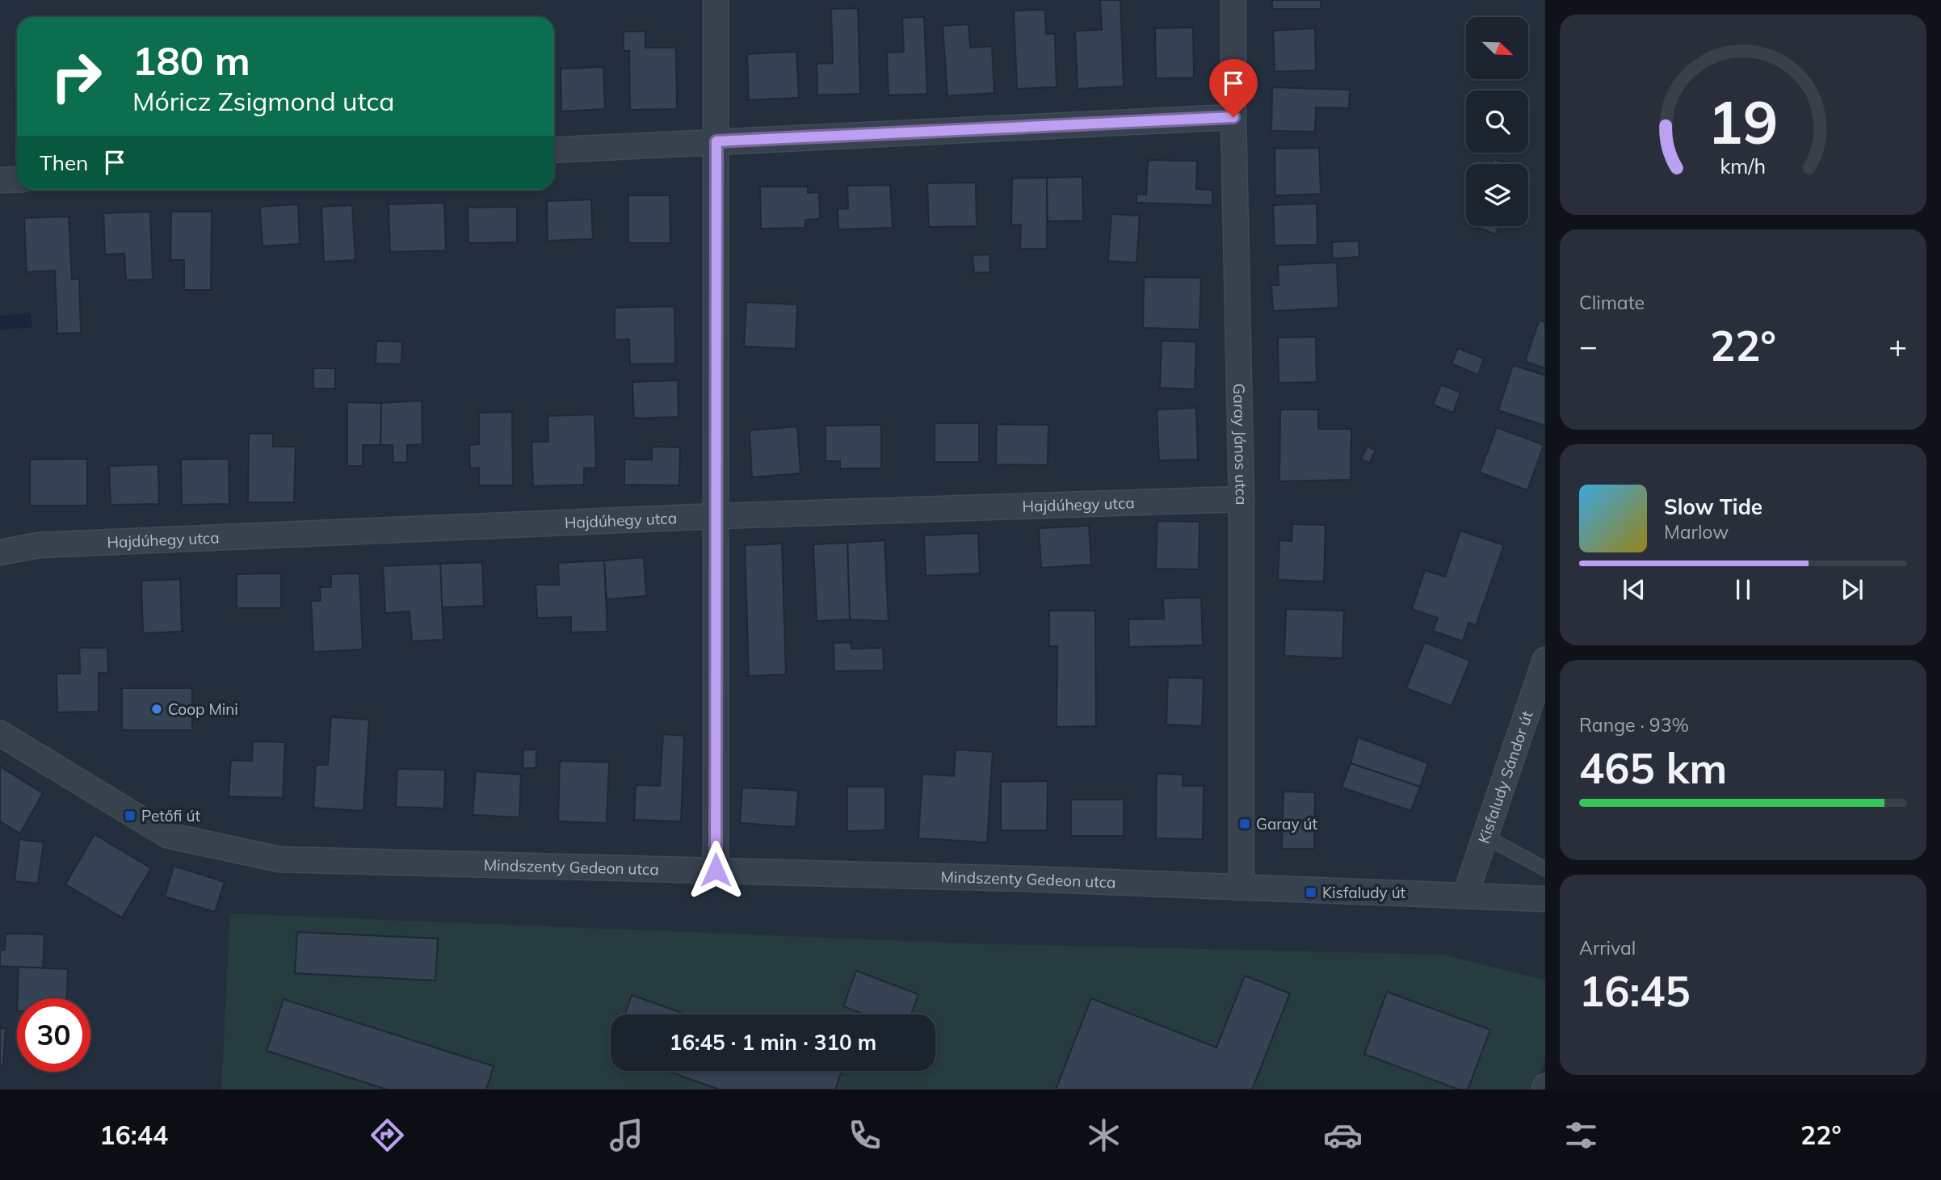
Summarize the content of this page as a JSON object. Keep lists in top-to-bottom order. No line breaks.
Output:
{"streets":{"street":["Garay János utca","Hajdúhegy utca","Kisfaludy Sándor út","Mindszenty Gedeon utca"]},"crossings":[["Garay János utca","Hajdúhegy utca"],["Garay János utca","Mindszenty Gedeon utca"],["Kisfaludy Sándor út","Mindszenty Gedeon utca"]],"places":{"other":["Coop Mini"],"transit":["Petőfi út","Garay út","Kisfaludy út"]},"north":"bottom right","page":{"turn":["180 m","Móricz Zsigmond utca"],"then":"Then","tile":["Climate",["Range · 93%","465 km"],["Arrival","16:45"]],"heat":["−","22°","+"],"song":["Slow Tide","Marlow"],"limit":"30","trip":"16:45 · 1 min · 310 m","tabs":["16:44","22°"],"gauge":["19","km/h"]}}
